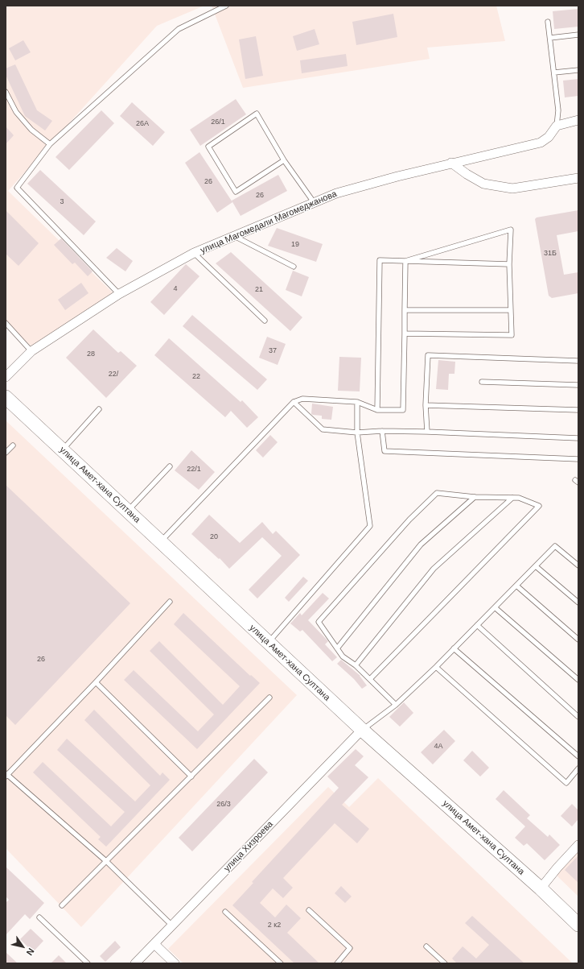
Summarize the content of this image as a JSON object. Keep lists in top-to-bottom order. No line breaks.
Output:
{"streets":{"main road":["улица Амет-хана Султана"],"street":["улица Магомедали Магомеджановa","улица Хизроева"]},"crossings":[["улица Амет-хана Султана","улица Хизроева"]],"house_numbers":["26/1","26А","26","26","3","19","31Б","4","21","37","28","22/","22","22/1","20","26","4А","26/3","2 к2"],"north":"bottom right"}
